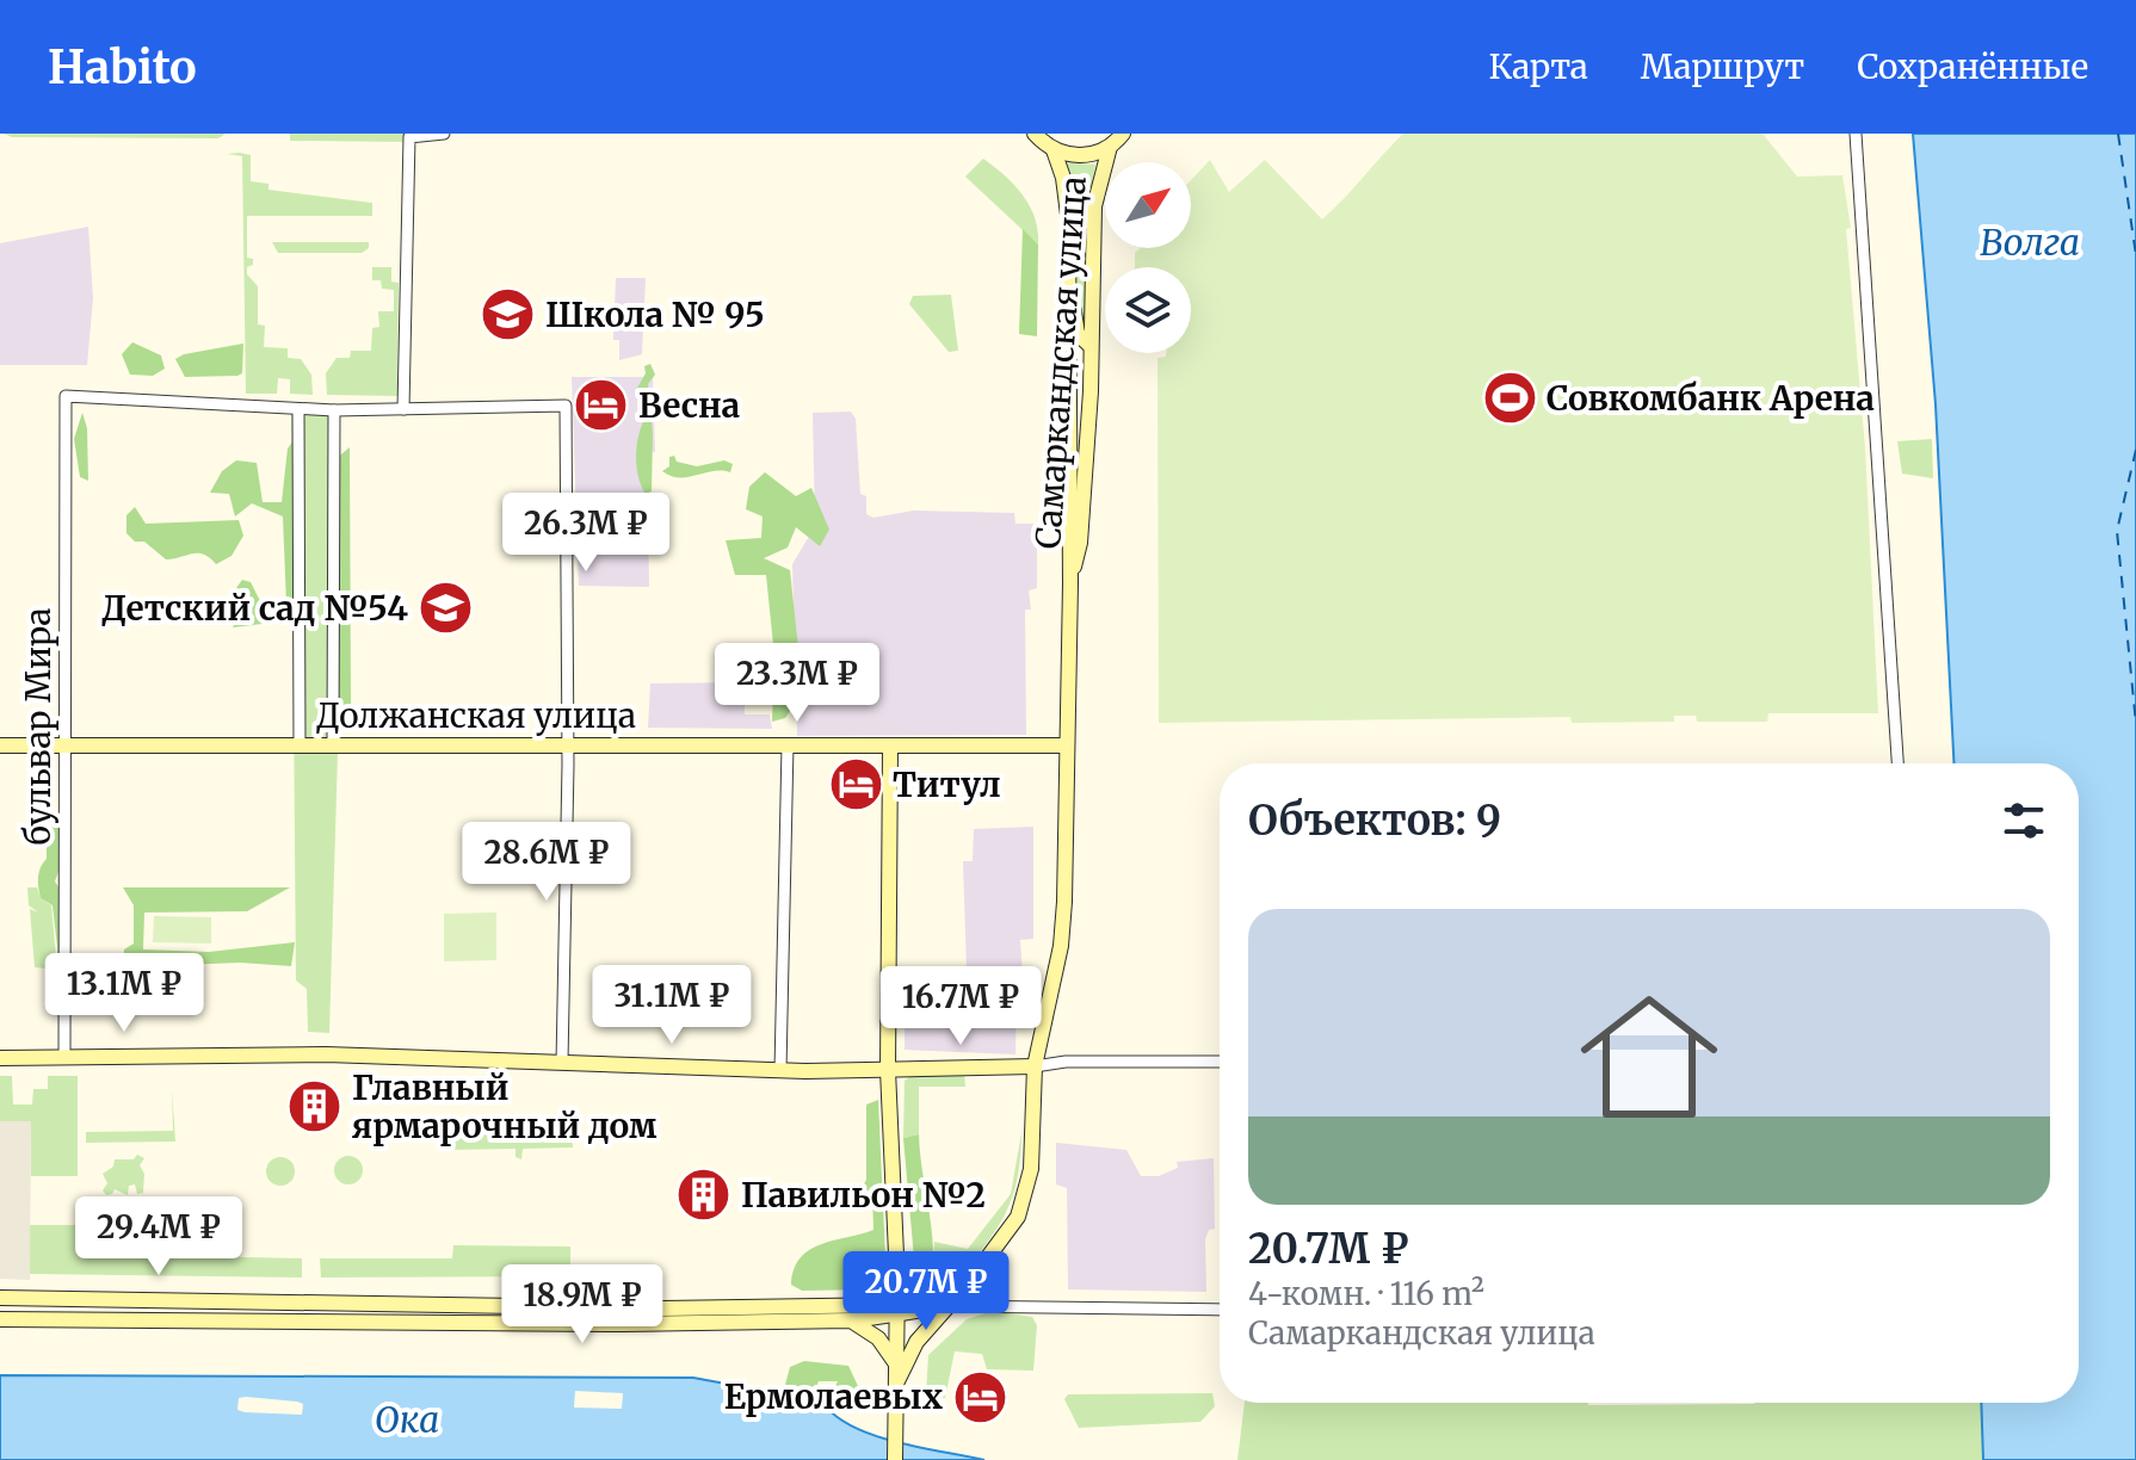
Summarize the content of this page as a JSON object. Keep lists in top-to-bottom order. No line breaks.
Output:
{"streets":{"main road":["Самаркандская улица","Должанская улица"],"street":["бульвар Мира"]},"crossings":[["Самаркандская улица","Должанская улица"],["Должанская улица","бульвар Мира"]],"water":["Волга","Ока"],"places":{"school or university":["Школа № 95","Детский сад №54"],"sports":["Совкомбанк Арена"],"hotel":["Весна","Титул","Ермолаевых"],"building":["Главный ярмарочный дом","Павильон №2"]},"north":"top right","page":{"header":"Habito","nav":["Карта","Маршрут","Сохранённые"],"price":["26.3M ₽","23.3M ₽","28.6M ₽","13.1M ₽","31.1M ₽","16.7M ₽","29.4M ₽","20.7M ₽","18.9M ₽"],"heading":"Объектов: 9","list":[{"name":"20.7M ₽","note":"4-комн. · 116 m² · Самаркандская улица"}]}}
